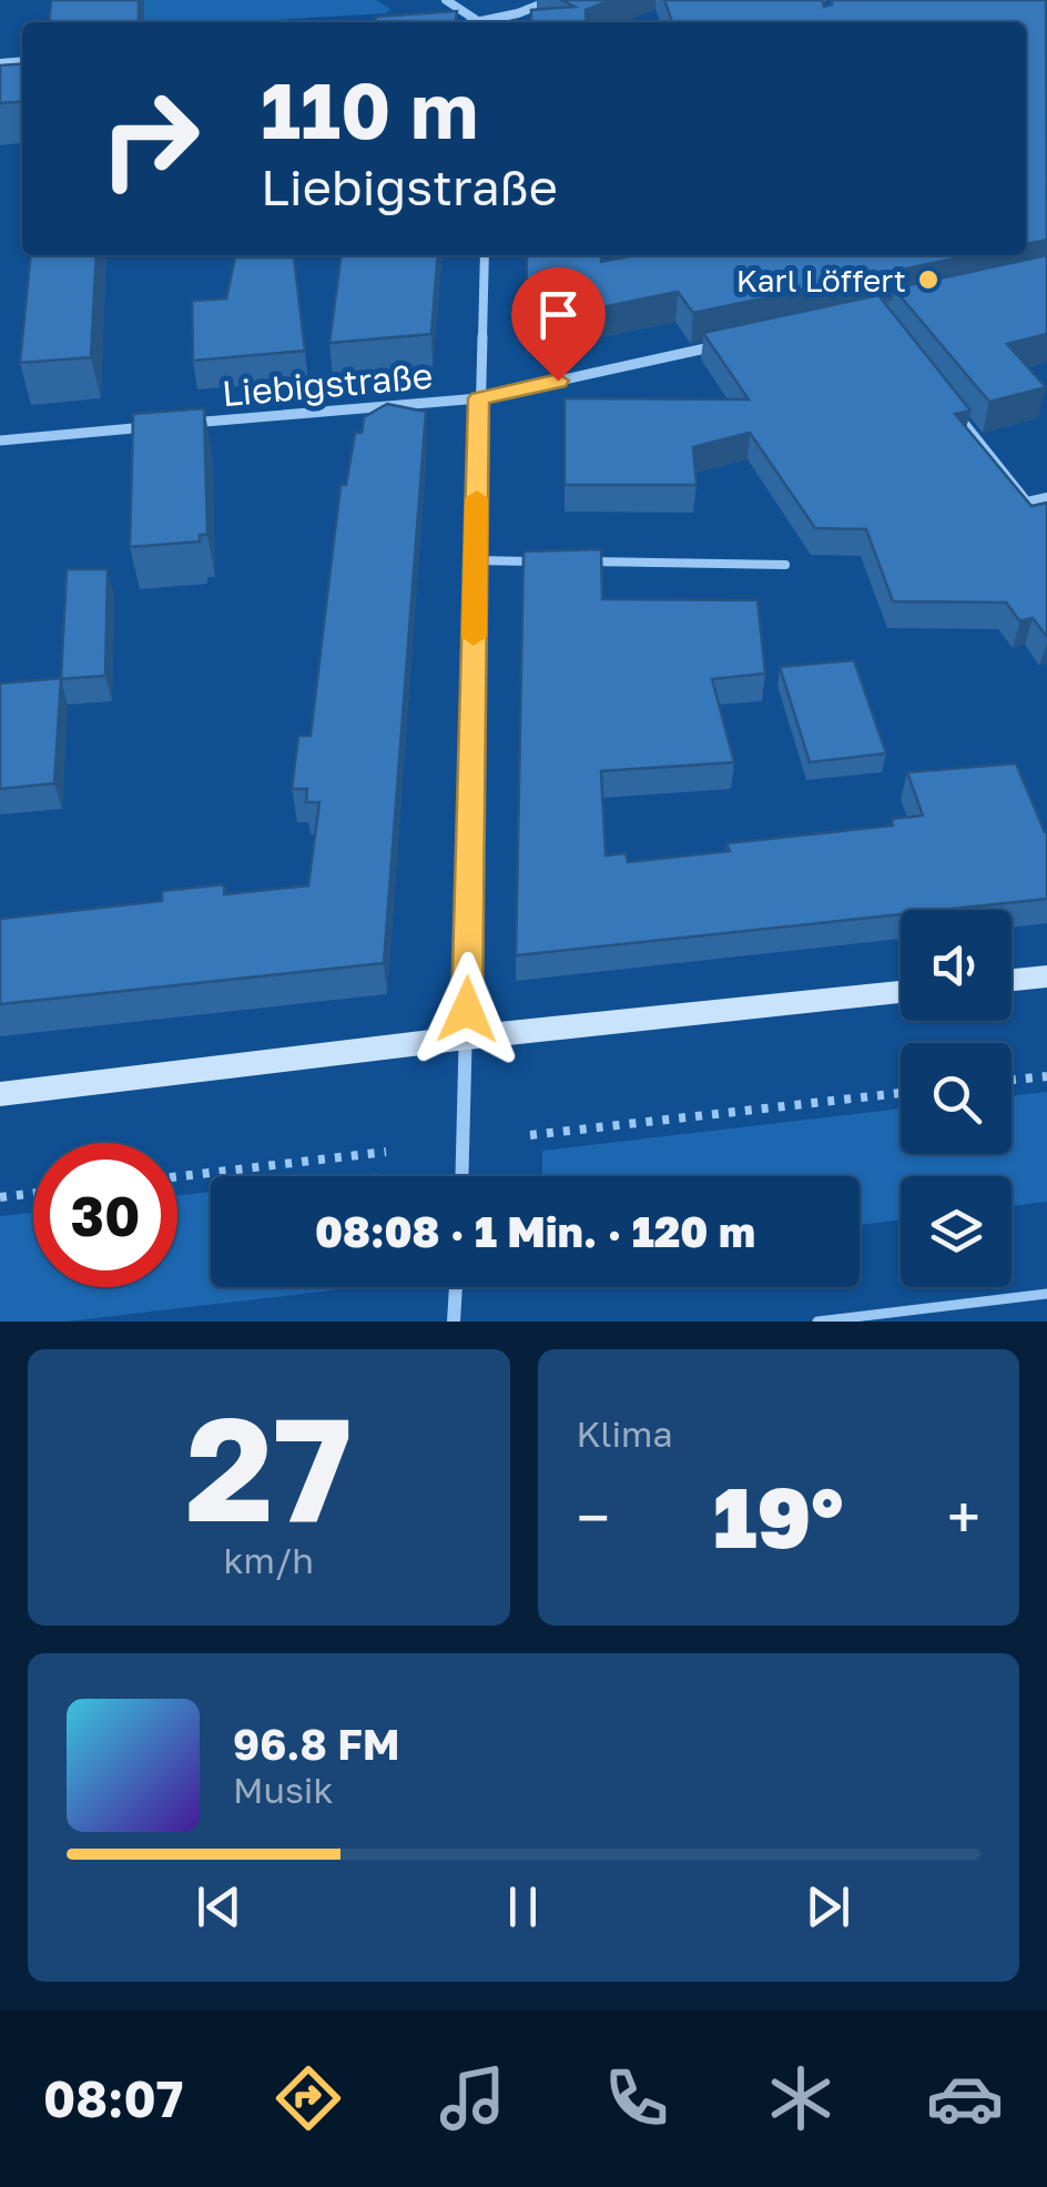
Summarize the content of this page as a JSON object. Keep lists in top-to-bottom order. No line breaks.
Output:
{"streets":{"street":["Liebigstraße"]},"places":["Karl Löffert"],"page":{"turn":["110 m","Liebigstraße"],"limit":"30","trip":"08:08 · 1 Min. · 120 m","tile":[["27","km/h"],"Klima"],"heat":["−","19°","+"],"song":["96.8 FM","Musik"],"tabs":"08:07"}}
